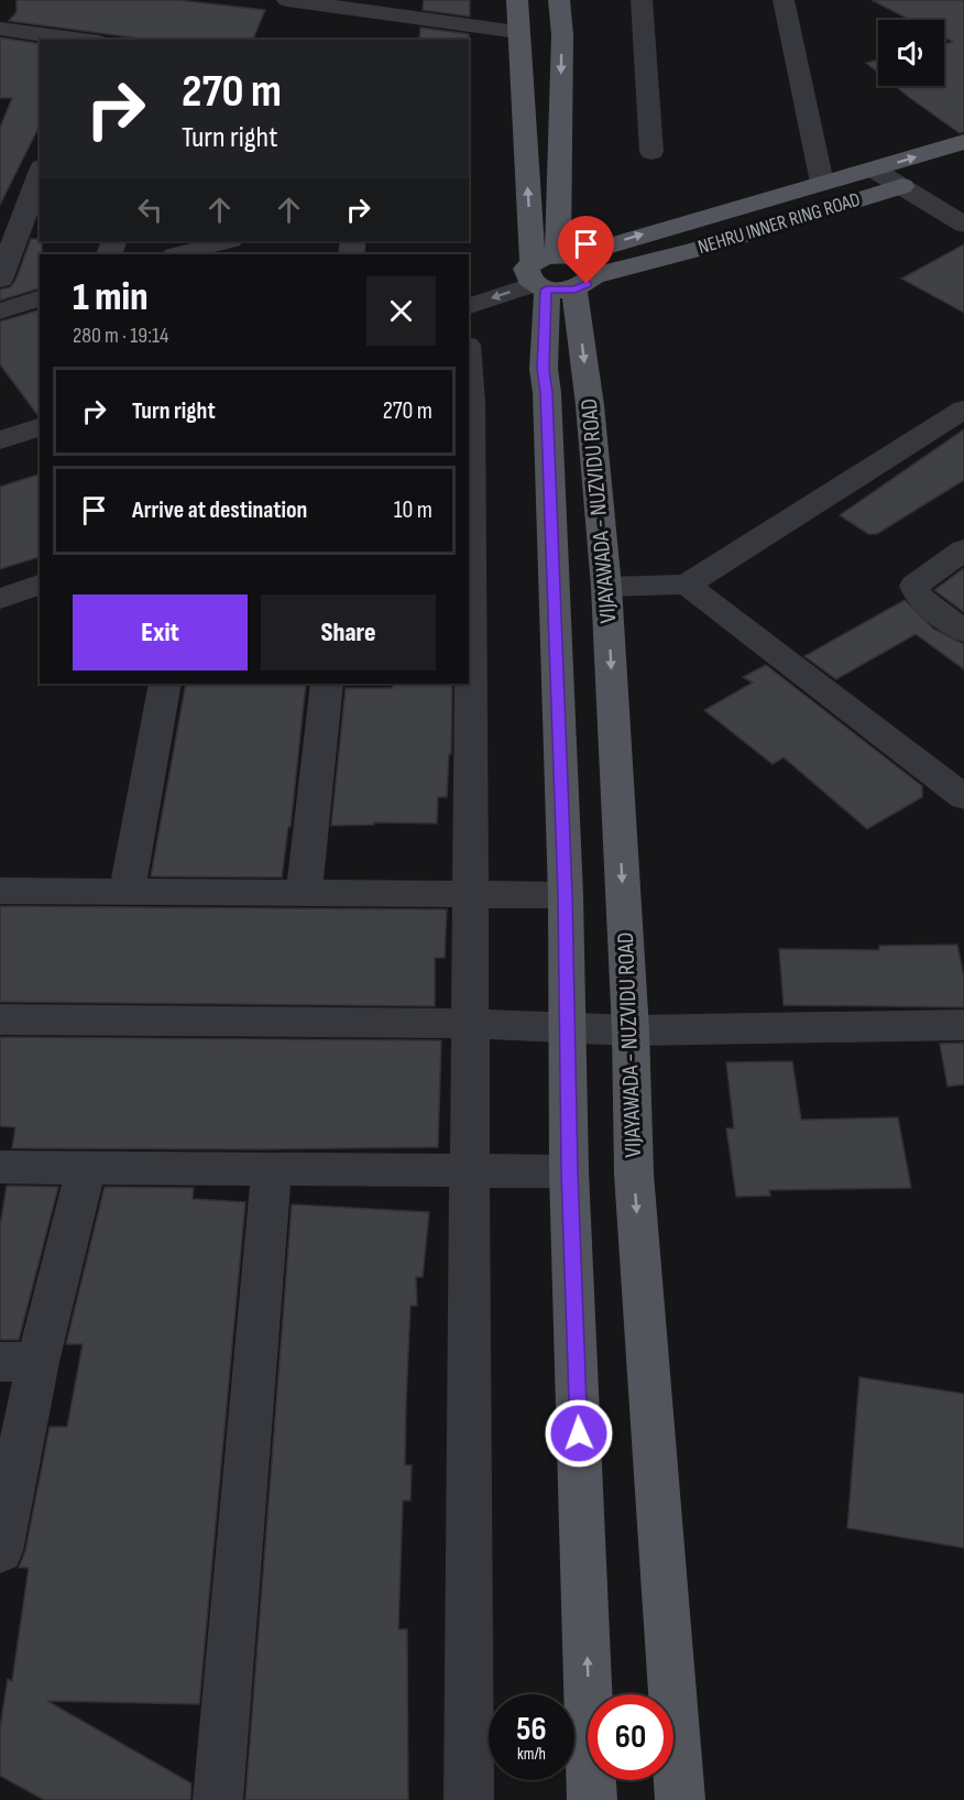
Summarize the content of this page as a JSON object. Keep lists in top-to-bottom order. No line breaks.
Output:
{"streets":{"main road":["NEHRU INNER RING ROAD","VIJAYAWADA - NUZVIDU ROAD"]},"crossings":[["NEHRU INNER RING ROAD","VIJAYAWADA - NUZVIDU ROAD"]],"page":{"turn":["270 m","Turn right"],"heading":["1 min","280 m · 19:14"],"list":[{"name":"Turn right","value":"270 m"},{"name":"Arrive at destination","value":"10 m"}],"buttons":["Exit","Share"],"speed":"56 km/h","limit":"60"}}
